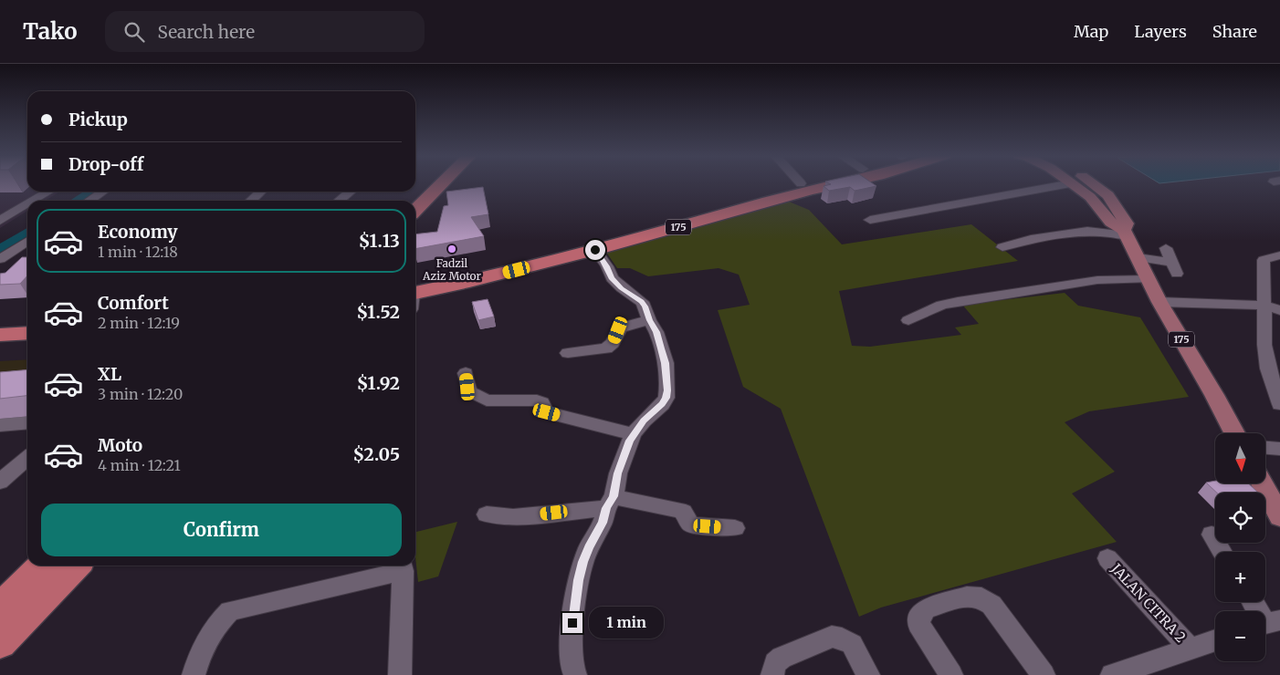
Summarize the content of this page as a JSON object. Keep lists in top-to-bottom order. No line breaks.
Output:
{"streets":{"highway":["175"],"street":["JALAN CITRA 2"]},"places":["Fadzil Aziz Motor"],"north":"bottom","page":{"header":"Tako","search":"Search here","nav":["Map","Layers","Share"],"banner":["Pickup","Drop-off"],"list":[{"name":"Economy","note":"1 min · 12:18","value":"$1.13"},{"name":"Comfort","note":"2 min · 12:19","value":"$1.52"},{"name":"XL","note":"3 min · 12:20","value":"$1.92"},{"name":"Moto","note":"4 min · 12:21","value":"$2.05"}],"map_buttons":["+","−"],"buttons":"Confirm","bubble":"1 min"}}
